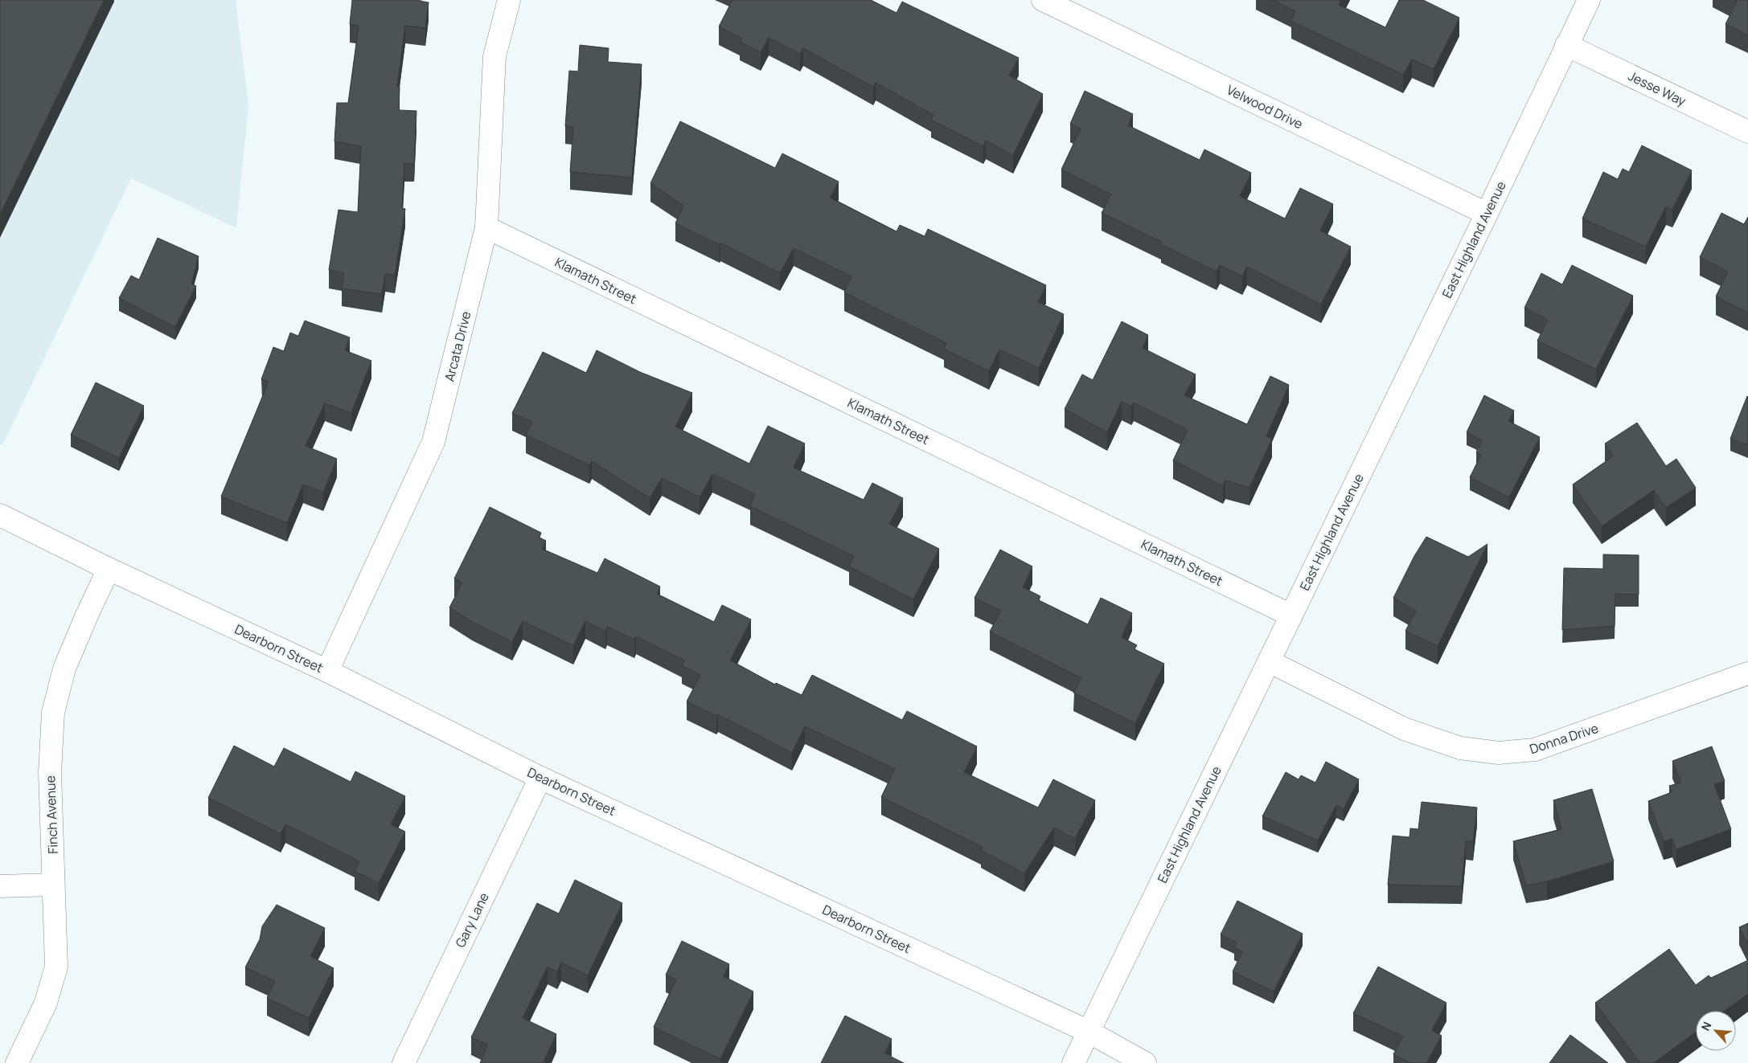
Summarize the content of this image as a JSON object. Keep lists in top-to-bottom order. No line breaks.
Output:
{"streets":{"street":["Jesse Way","Velwood Drive","East Highland Avenue","Klamath Street","Arcata Drive","Dearborn Street","Donna Drive","Finch Avenue","Gary Lane"]},"crossings":[["Jesse Way","East Highland Avenue"],["Velwood Drive","East Highland Avenue"],["East Highland Avenue","Klamath Street"],["East Highland Avenue","Dearborn Street"],["East Highland Avenue","Donna Drive"],["Klamath Street","Arcata Drive"],["Arcata Drive","Dearborn Street"],["Dearborn Street","Finch Avenue"],["Dearborn Street","Gary Lane"]],"north":"top left"}
